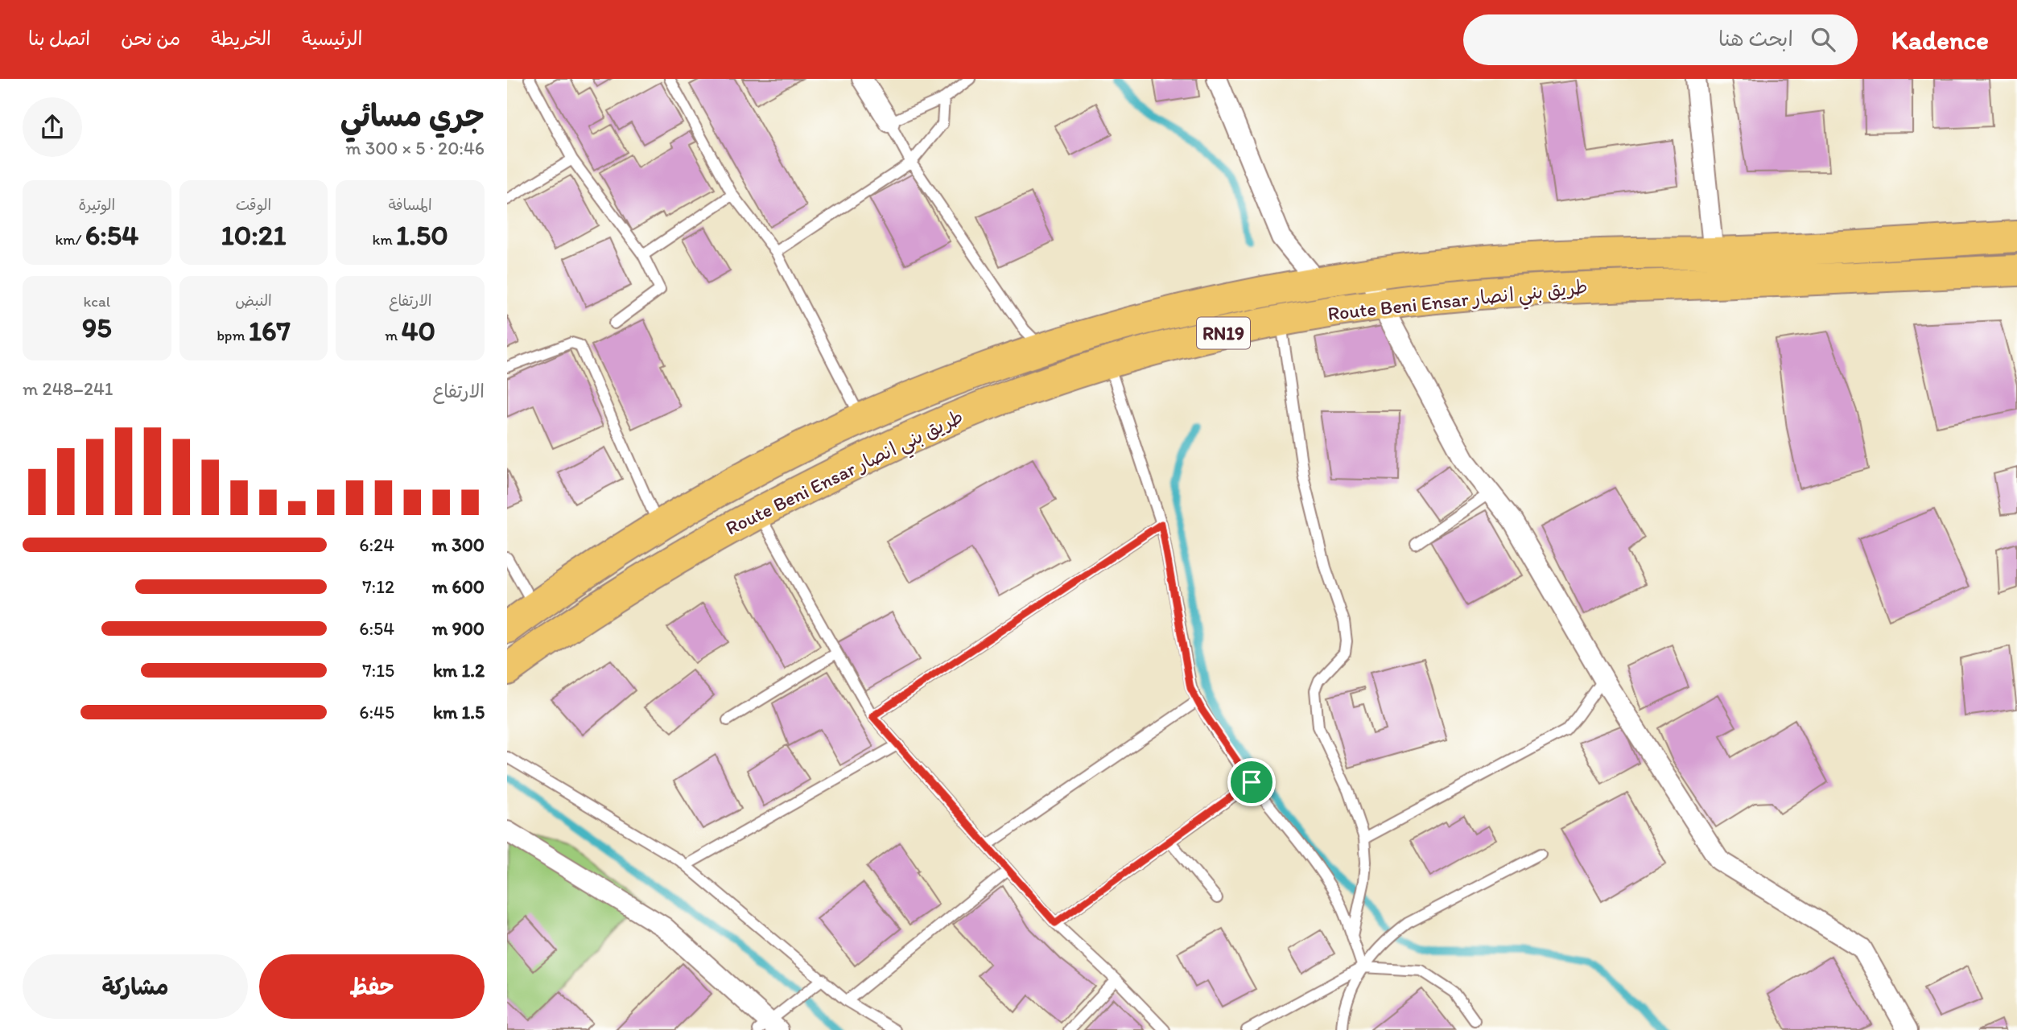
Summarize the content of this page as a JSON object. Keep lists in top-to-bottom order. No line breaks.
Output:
{"streets":{"highway":["Route Beni Ensar طريق بني انصار","RN19"]},"page":{"header":"Kadence","search":"ابحث هنا","nav":["الرئيسية","الخريطة","من نحن","اتصل بنا"],"heading":["جري مسائي","20:46 · 5 × 300 m"],"stats":[["المسافة","1.50 km"],["الوقت","10:21"],["الوتيرة","6:54 /km"],["الارتفاع","40 m"],["النبض","167 bpm"],["kcal","95"]],"chart":["الارتفاع","241–248 m"],"list":[{"name":"300 m","note":"6:24"},{"name":"600 m","note":"7:12"},{"name":"900 m","note":"6:54"},{"name":"1.2 km","note":"7:15"},{"name":"1.5 km","note":"6:45"}],"buttons":["حفظ","مشاركة"]}}
